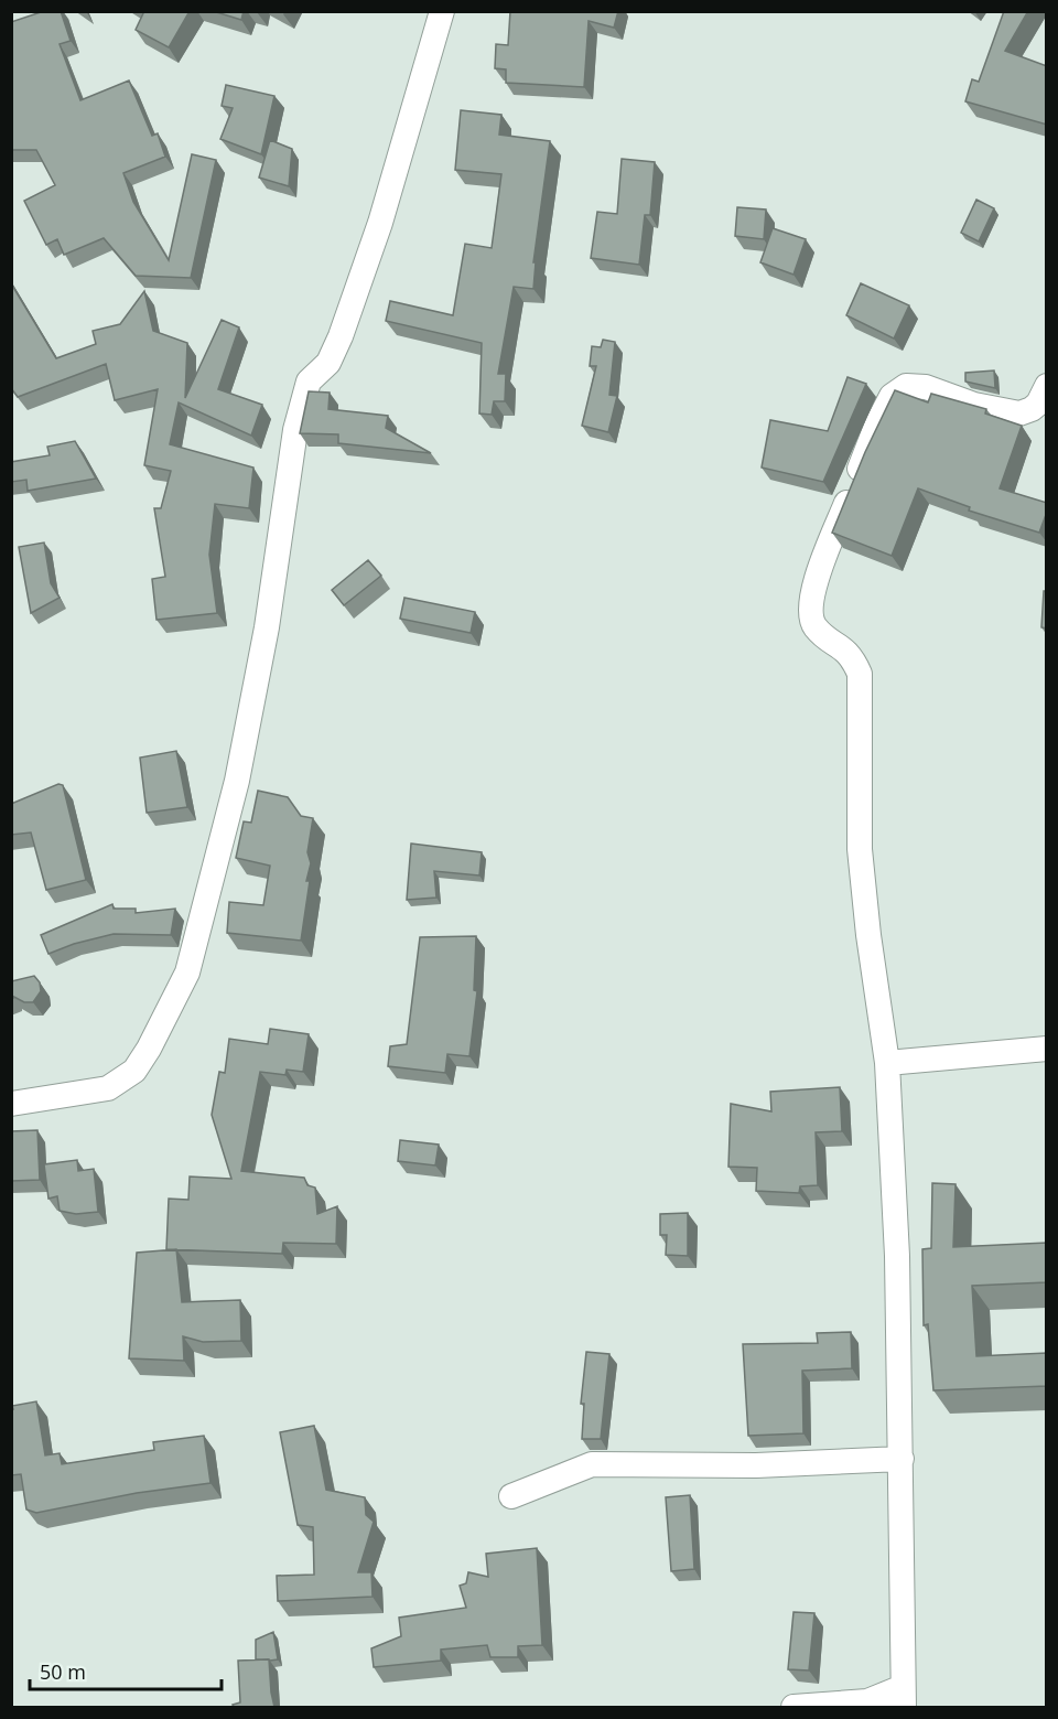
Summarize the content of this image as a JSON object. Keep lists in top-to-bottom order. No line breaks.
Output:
{"scale_bar":"50 m"}
